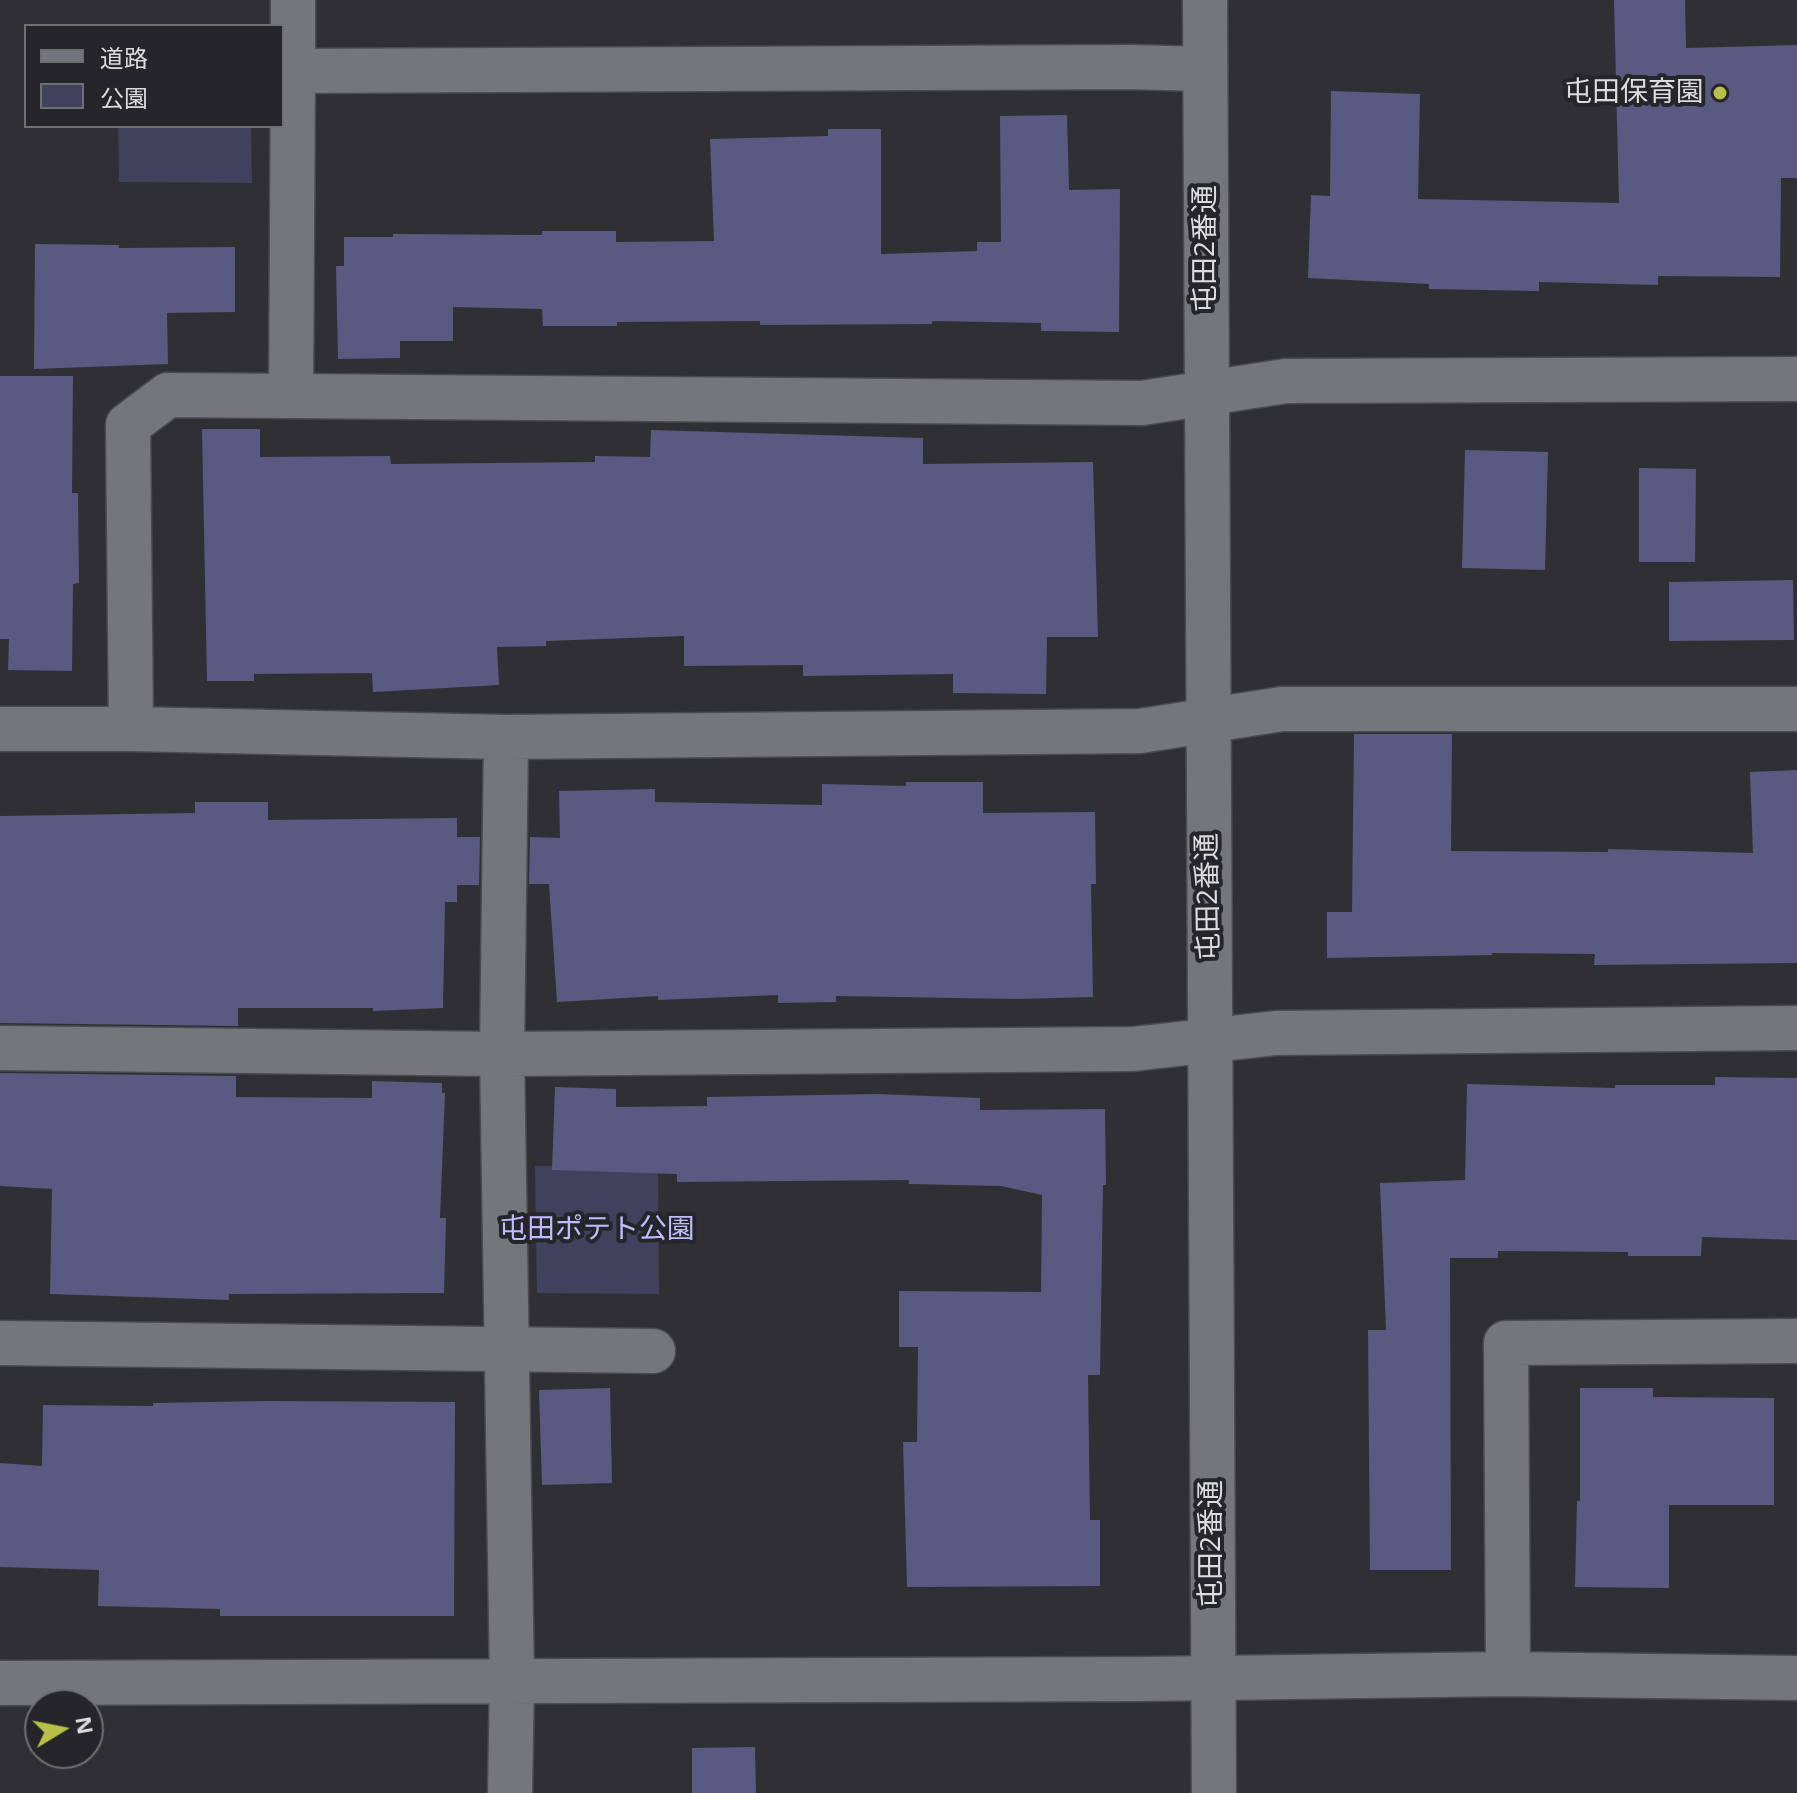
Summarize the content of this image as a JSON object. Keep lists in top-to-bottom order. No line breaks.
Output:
{"streets":{"street":["屯田2番通"]},"parks":["屯田ポテト公園"],"places":["屯田保育園"],"legend":["道路","公園"],"north":"right"}
